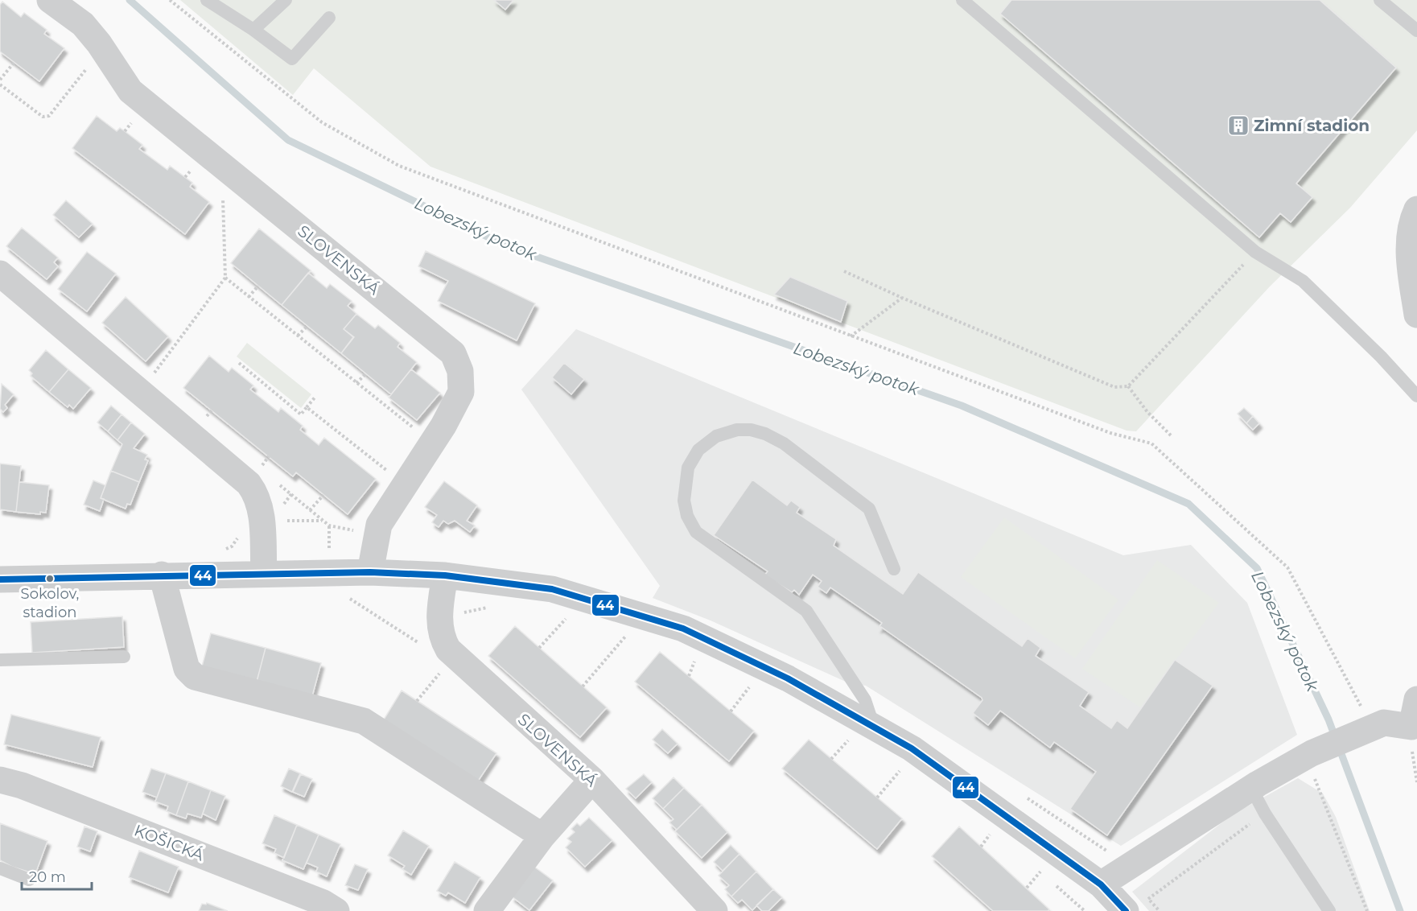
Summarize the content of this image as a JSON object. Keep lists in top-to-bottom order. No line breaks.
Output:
{"streets":{"street":["SLOVENSKÁ","KOŠICKÁ"]},"water":["Lobezský potok"],"places":{"building":["Zimní stadion"],"other":["Sokolov, stadion"]},"lines":["transit line 44"],"scale_bar":"20 m"}
